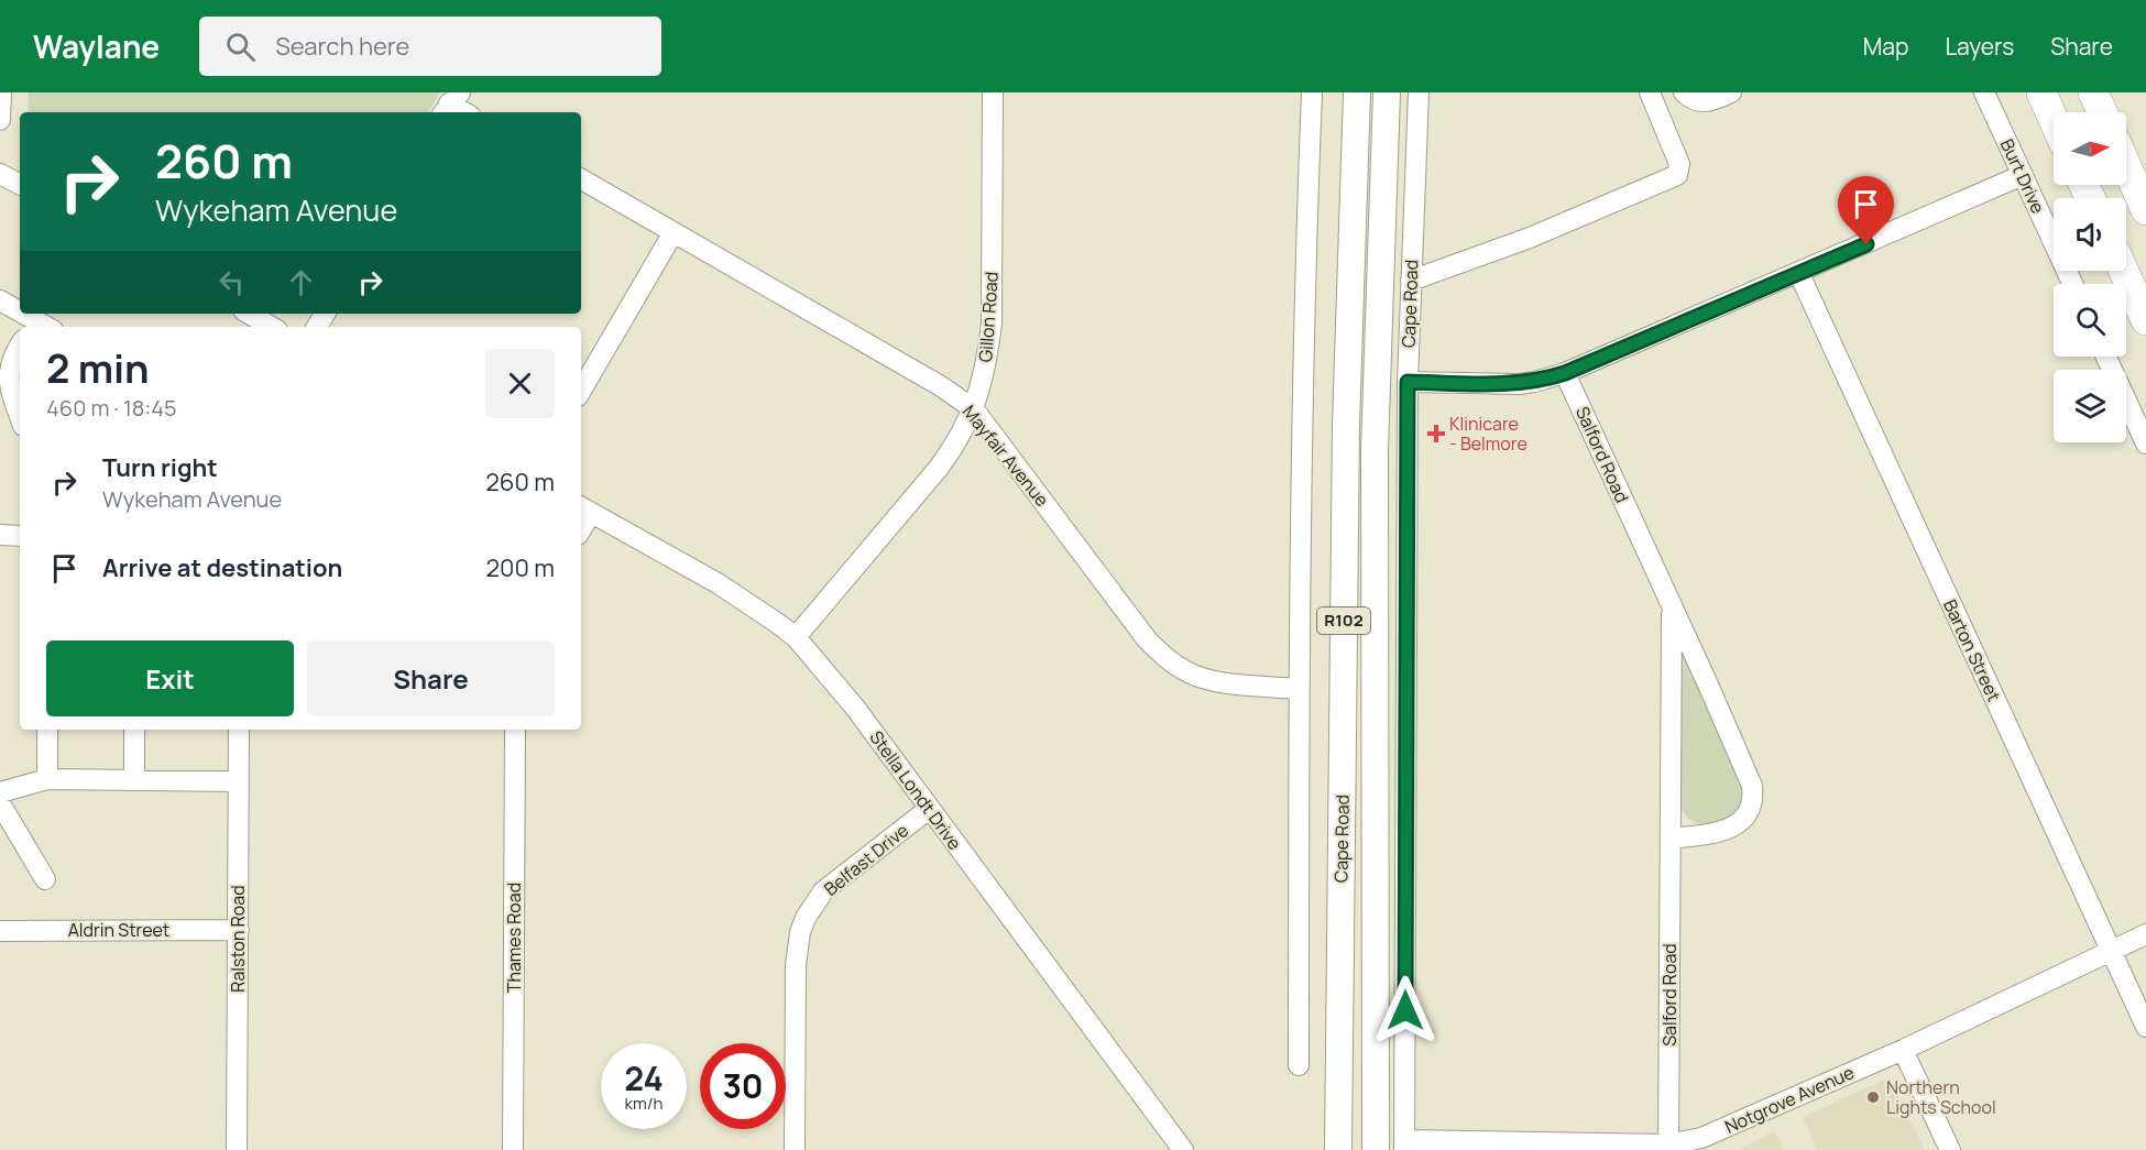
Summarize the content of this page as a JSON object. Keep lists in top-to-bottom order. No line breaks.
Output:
{"streets":{"main road":["Cape Road","R102"],"street":["Burt Drive","Gillon Road","Salford Road","Mayfair Avenue","Barton Street","Stella Londt Drive","Belfast Drive","Aldrin Street","Thames Road","Ralston Road","Notgrove Avenue"]},"crossings":[["Cape Road","Notgrove Avenue"],["Gillon Road","Mayfair Avenue"],["Gillon Road","Stella Londt Drive"],["Salford Road","Notgrove Avenue"],["Barton Street","Notgrove Avenue"],["Stella Londt Drive","Belfast Drive"],["Aldrin Street","Ralston Road"]],"places":{"health":["Klinicare - Belmore"],"other":["Northern Lights School"]},"north":"right","page":{"header":"Waylane","search":"Search here","nav":["Map","Layers","Share"],"turn":["260 m","Wykeham Avenue"],"heading":["2 min","460 m · 18:45"],"list":[{"name":"Turn right","note":"Wykeham Avenue","value":"260 m"},{"name":"Arrive at destination","value":"200 m"}],"buttons":["Exit","Share"],"speed":"24 km/h","limit":"30"}}
